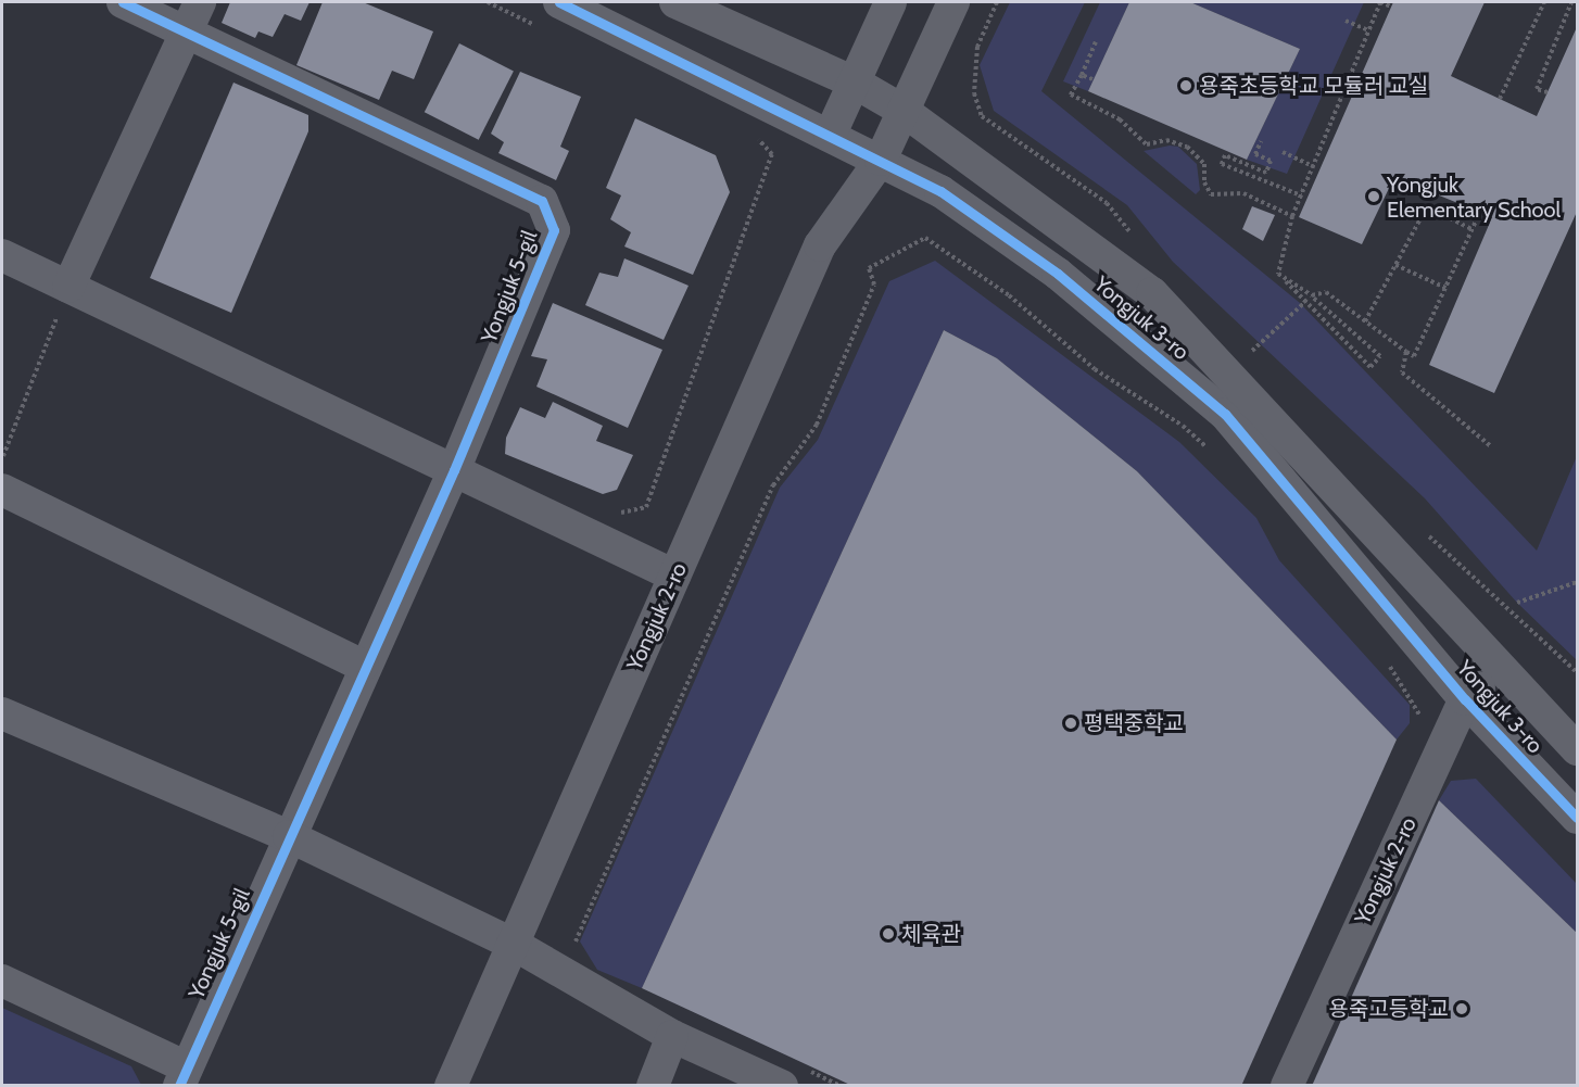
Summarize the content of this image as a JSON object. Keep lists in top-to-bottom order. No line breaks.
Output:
{"streets":{"street":["Yongjuk 5-gil","Yongjuk 3-ro","Yongjuk 2-ro"]},"crossings":[["Yongjuk 3-ro","Yongjuk 2-ro"]],"places":["용죽초등학교 모듈러 교실","Yongjuk Elementary School","평택중학교","체육관","용죽고등학교"]}
